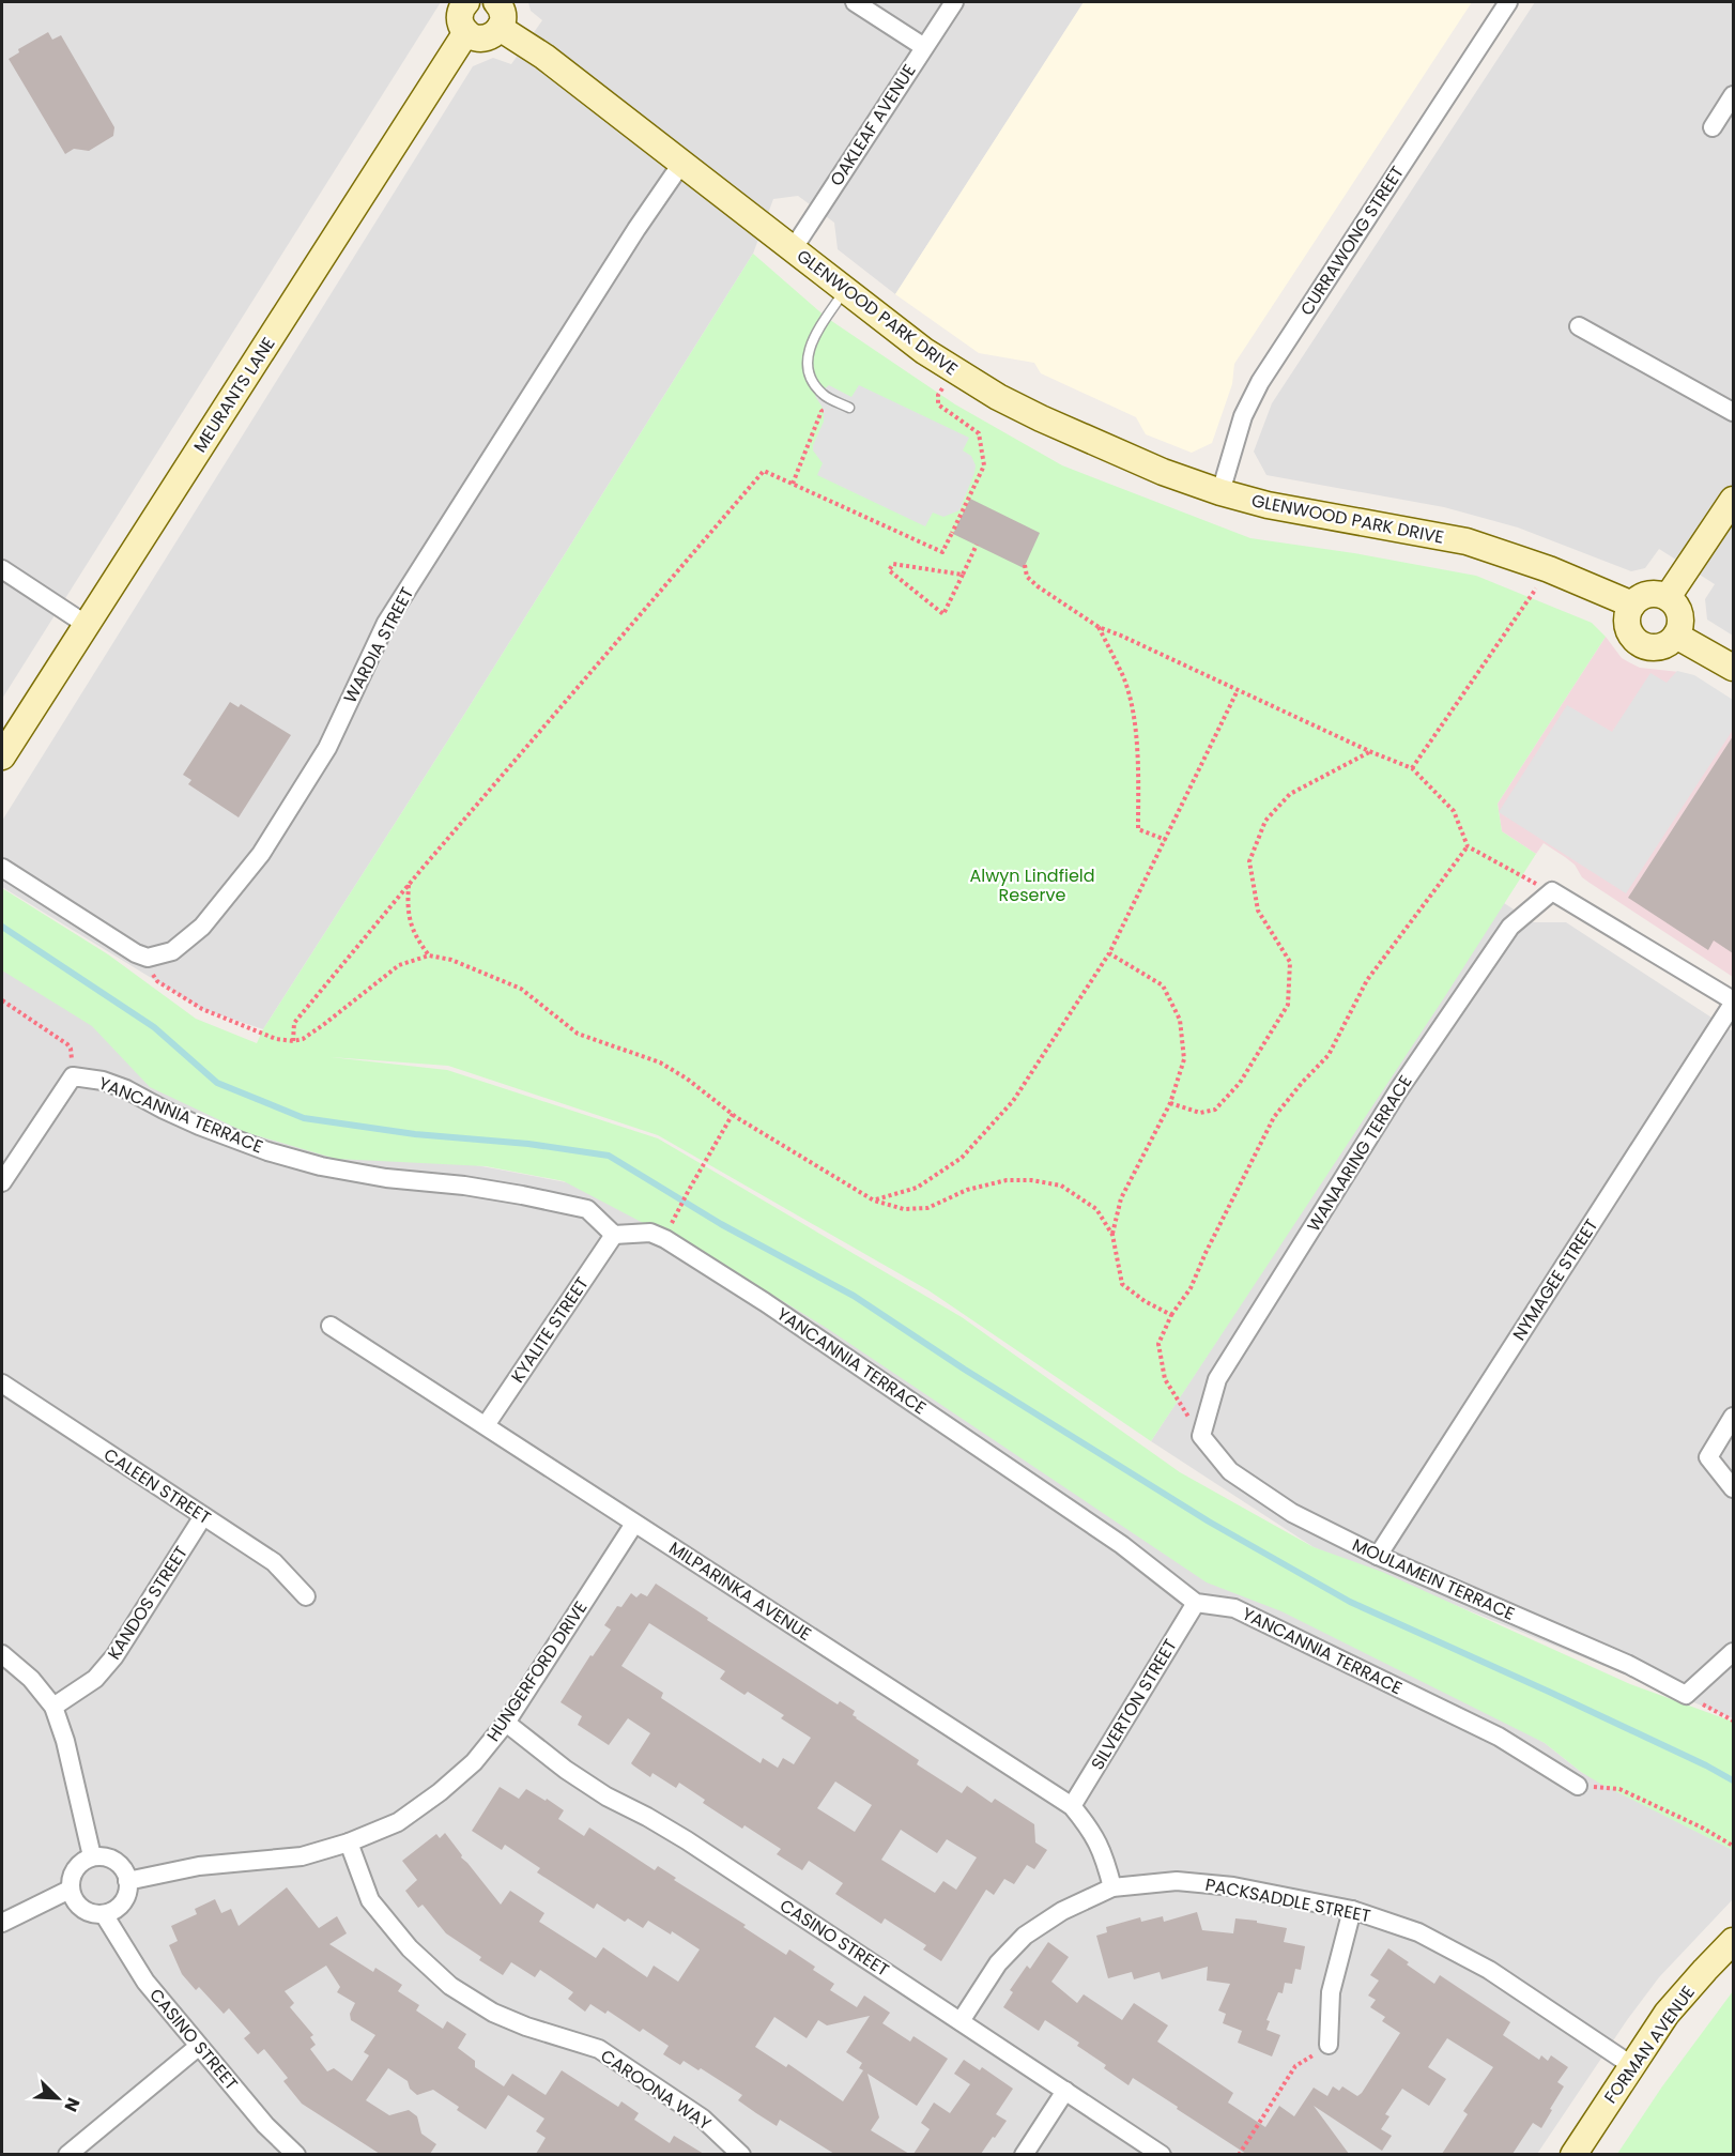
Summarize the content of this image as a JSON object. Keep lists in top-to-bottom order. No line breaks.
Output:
{"streets":{"street":["OAKLEAF AVENUE","CURRAWONG STREET","GLENWOOD PARK DRIVE","MEURANTS LANE","WARDIA STREET","YANCANNIA TERRACE","WANAARING TERRACE","NYMAGEE STREET","KYALITE STREET","CALEEN STREET","MOULAMEIN TERRACE","MILPARINKA AVENUE","KANDOS STREET","HUNGERFORD DRIVE","SILVERTON STREET","PACKSADDLE STREET","CASINO STREET","FORMAN AVENUE","CAROONA WAY"]},"crossings":[["OAKLEAF AVENUE","GLENWOOD PARK DRIVE"],["CURRAWONG STREET","GLENWOOD PARK DRIVE"],["GLENWOOD PARK DRIVE","WARDIA STREET"],["YANCANNIA TERRACE","KYALITE STREET"],["YANCANNIA TERRACE","SILVERTON STREET"],["WANAARING TERRACE","MOULAMEIN TERRACE"],["NYMAGEE STREET","MOULAMEIN TERRACE"],["KYALITE STREET","MILPARINKA AVENUE"],["CALEEN STREET","KANDOS STREET"],["MILPARINKA AVENUE","HUNGERFORD DRIVE"],["MILPARINKA AVENUE","SILVERTON STREET"],["MILPARINKA AVENUE","PACKSADDLE STREET"],["HUNGERFORD DRIVE","CASINO STREET"],["HUNGERFORD DRIVE","CAROONA WAY"],["PACKSADDLE STREET","CASINO STREET"],["PACKSADDLE STREET","FORMAN AVENUE"]],"parks":["Alwyn Lindfield Reserve"],"north":"bottom right"}
